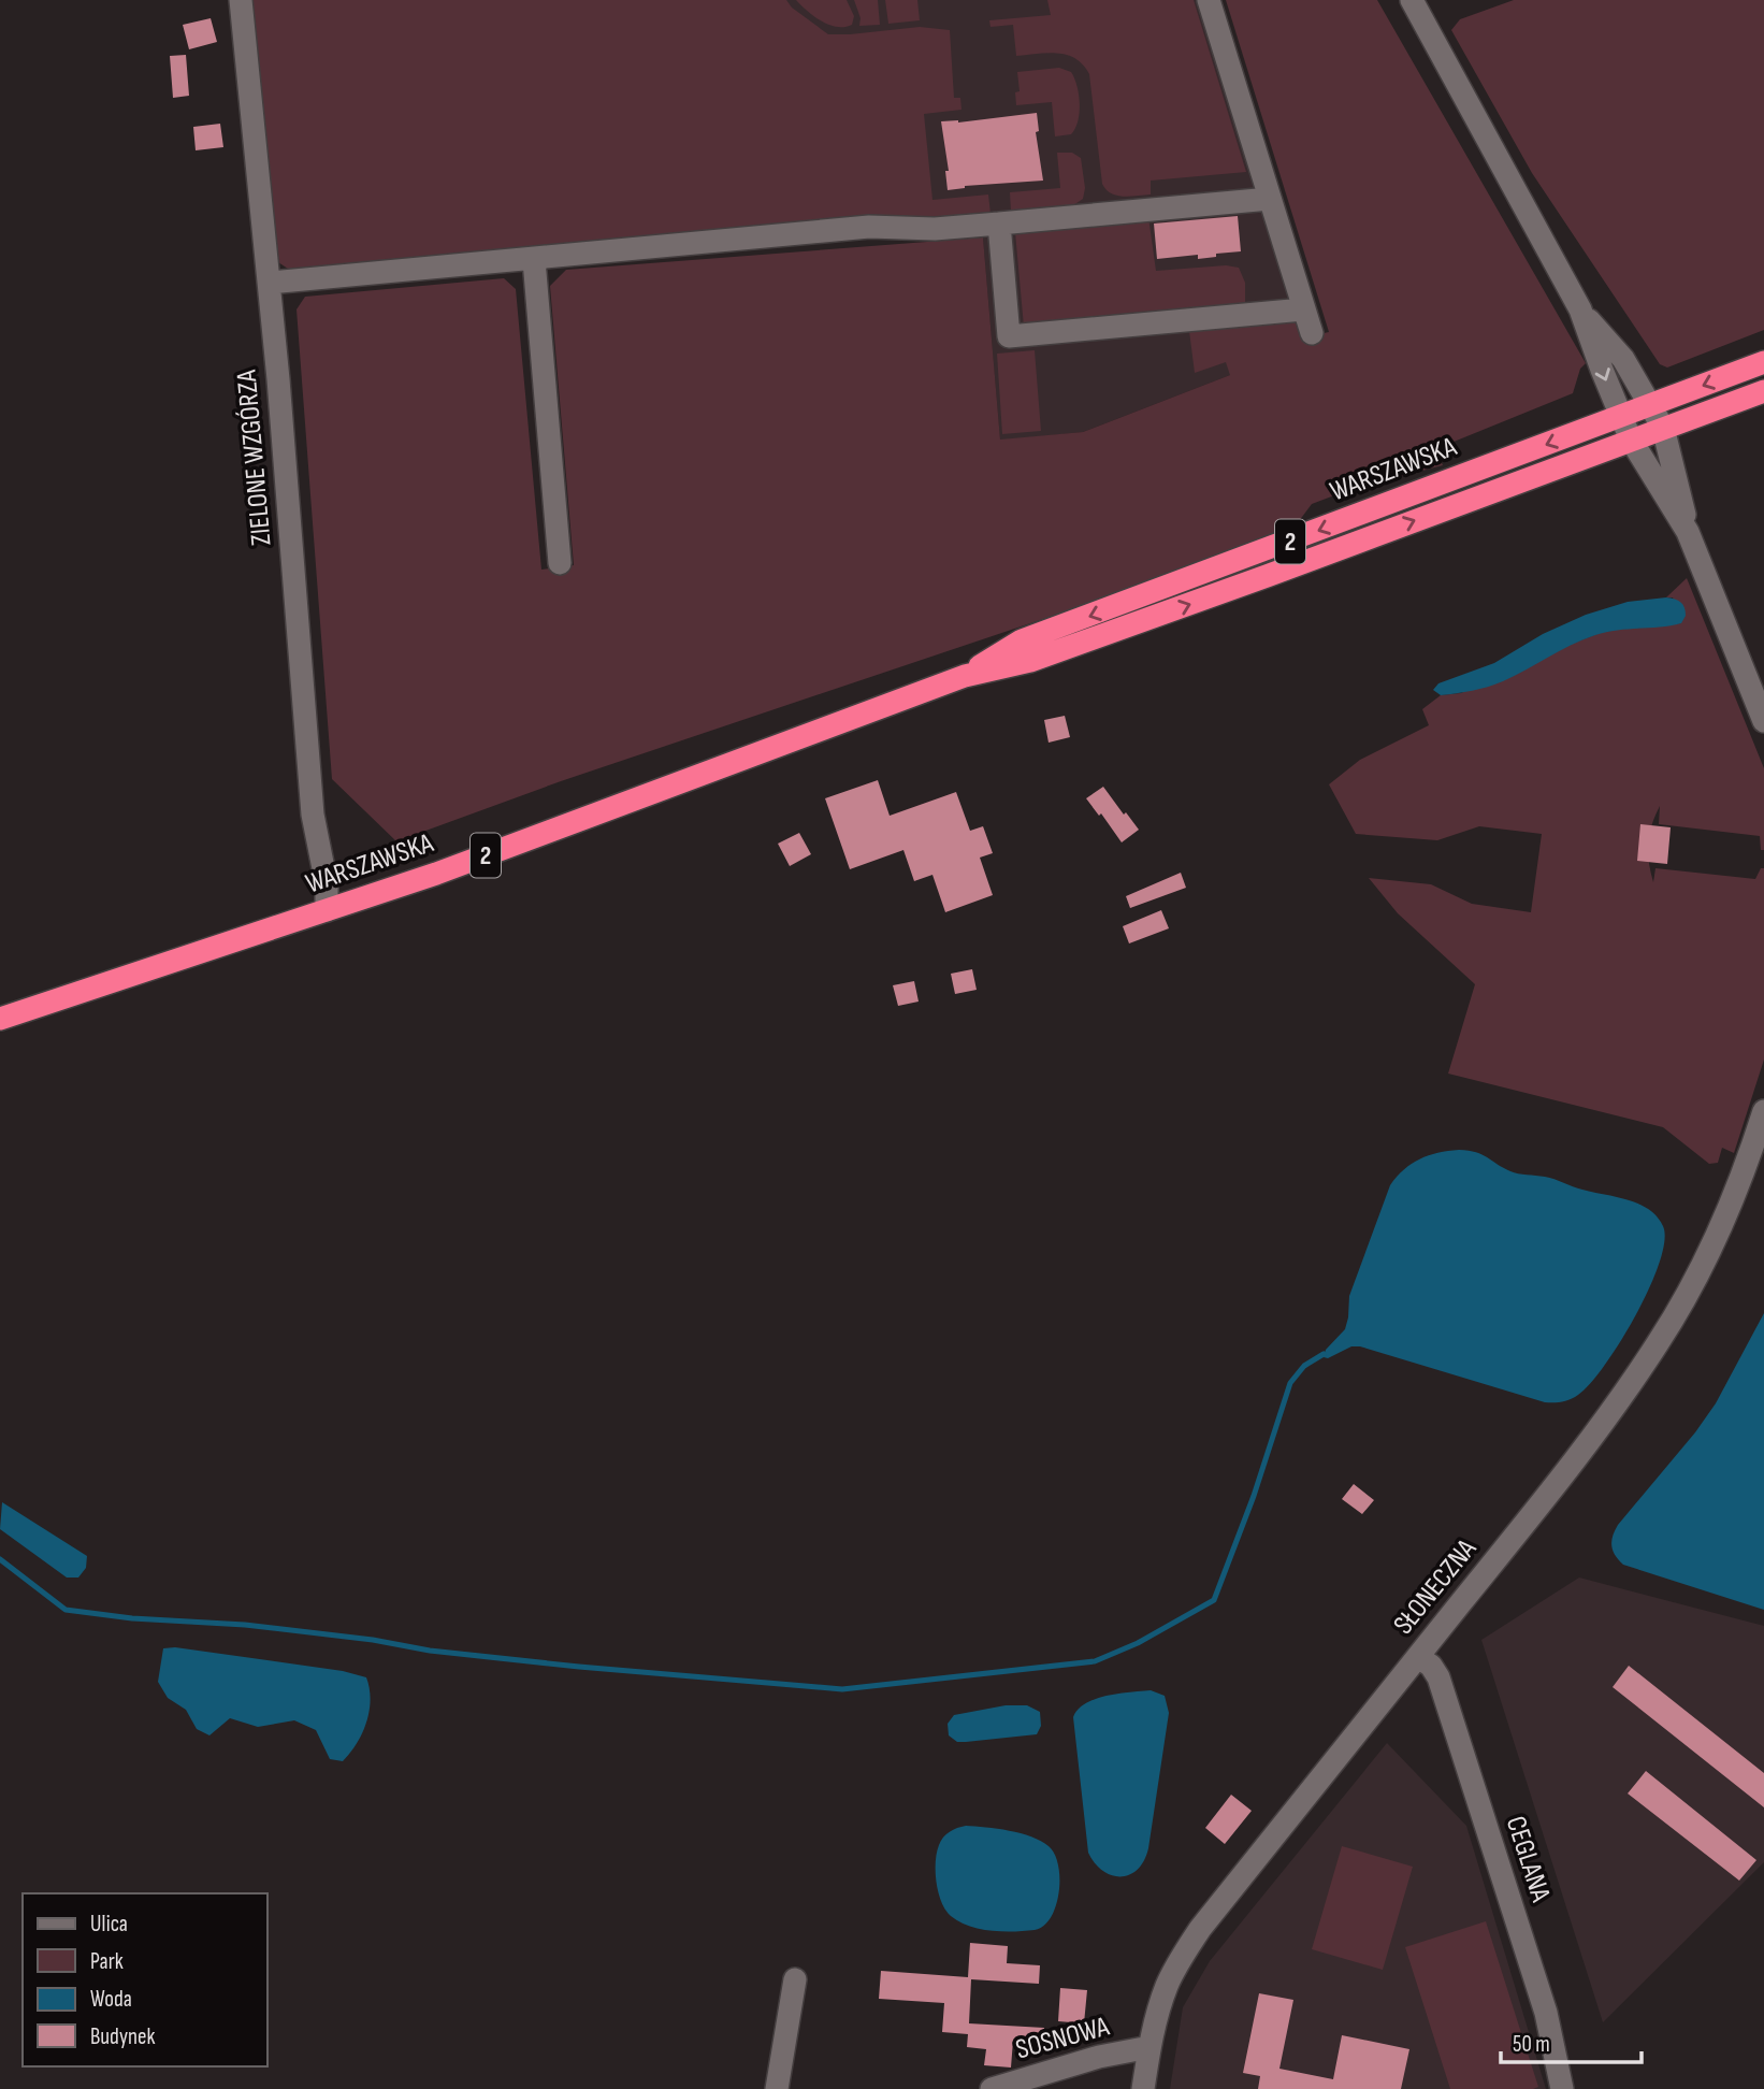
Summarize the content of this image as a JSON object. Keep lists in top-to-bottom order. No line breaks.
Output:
{"streets":{"highway":["WARSZAWSKA","2"],"street":["ZIELONE WZGÓRZA","SŁONECZNA","CEGLANA","SOSNOWA"]},"crossings":[["ZIELONE WZGÓRZA","WARSZAWSKA"],["SŁONECZNA","CEGLANA"],["SŁONECZNA","SOSNOWA"]],"legend":["Ulica","Park","Woda","Budynek"],"scale_bar":"50 m"}
